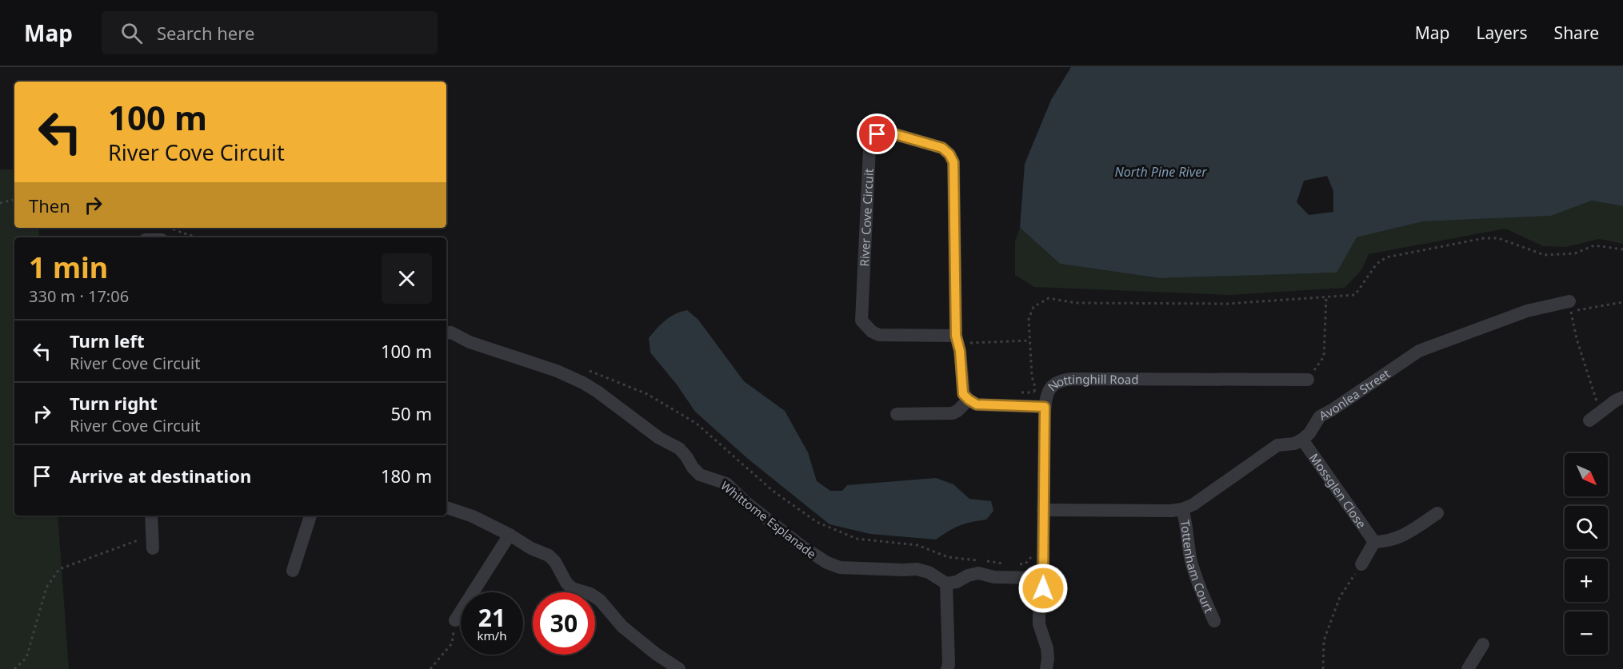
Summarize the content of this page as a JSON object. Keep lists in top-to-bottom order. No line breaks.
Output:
{"streets":{"street":["River Cove Circuit","Nottinghill Road","Avonlea Street","Mossglen Close","Whittome Esplanade","Tottenham Court"]},"crossings":[["Avonlea Street","Mossglen Close"]],"water":["North Pine River"],"north":"bottom right","page":{"header":"Map","search":"Search here","nav":["Map","Layers","Share"],"turn":["100 m","River Cove Circuit"],"then":"Then","heading":["1 min","330 m · 17:06"],"list":[{"name":"Turn left","note":"River Cove Circuit","value":"100 m"},{"name":"Turn right","note":"River Cove Circuit","value":"50 m"},{"name":"Arrive at destination","value":"180 m"}],"map_buttons":["+","−"],"speed":"21 km/h","limit":"30"}}
